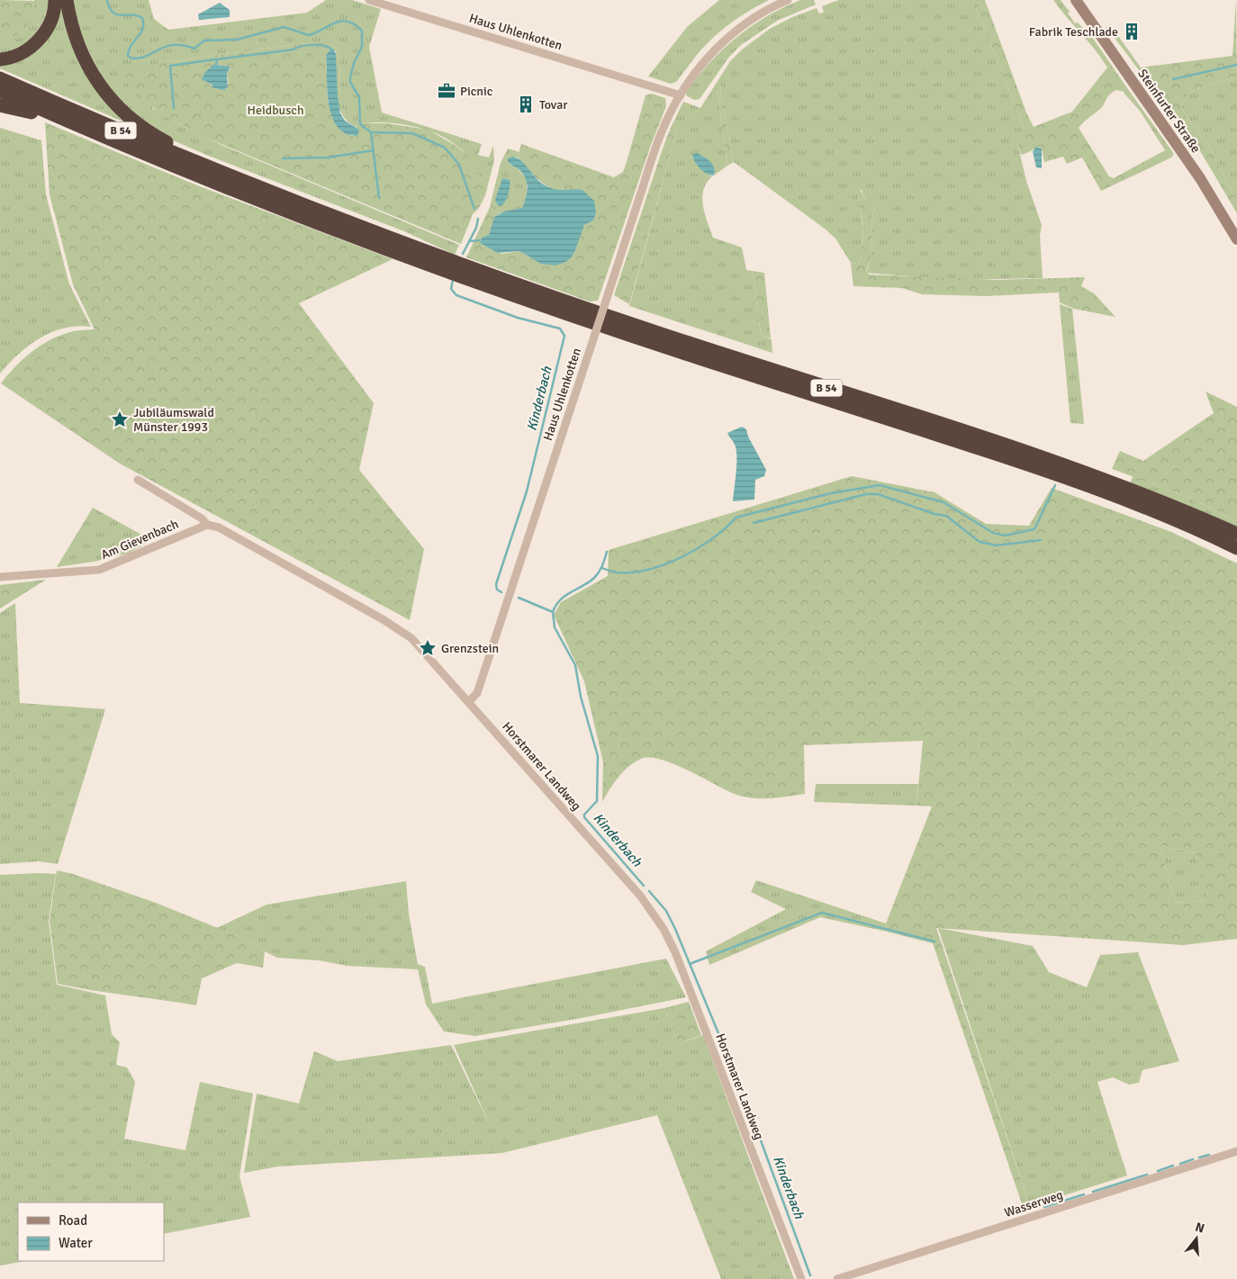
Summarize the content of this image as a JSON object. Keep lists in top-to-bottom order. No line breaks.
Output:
{"streets":{"highway":["B 54"],"main road":["Steinfurter Straße"],"street":["Haus Uhlenkotten","Am Gievenbach","Horstmarer Landweg","Wasserweg"]},"crossings":[["Haus Uhlenkotten","Horstmarer Landweg"],["Am Gievenbach","Horstmarer Landweg"]],"water":["Kinderbach"],"parks":["Heidbusch"],"places":{"building":["Fabrik Teschlade","Tovar"],"office":["Picnic"],"place":["Jubiläumswald Münster 1993","Grenzstein"]},"legend":["Road","Water"],"north":"top"}
